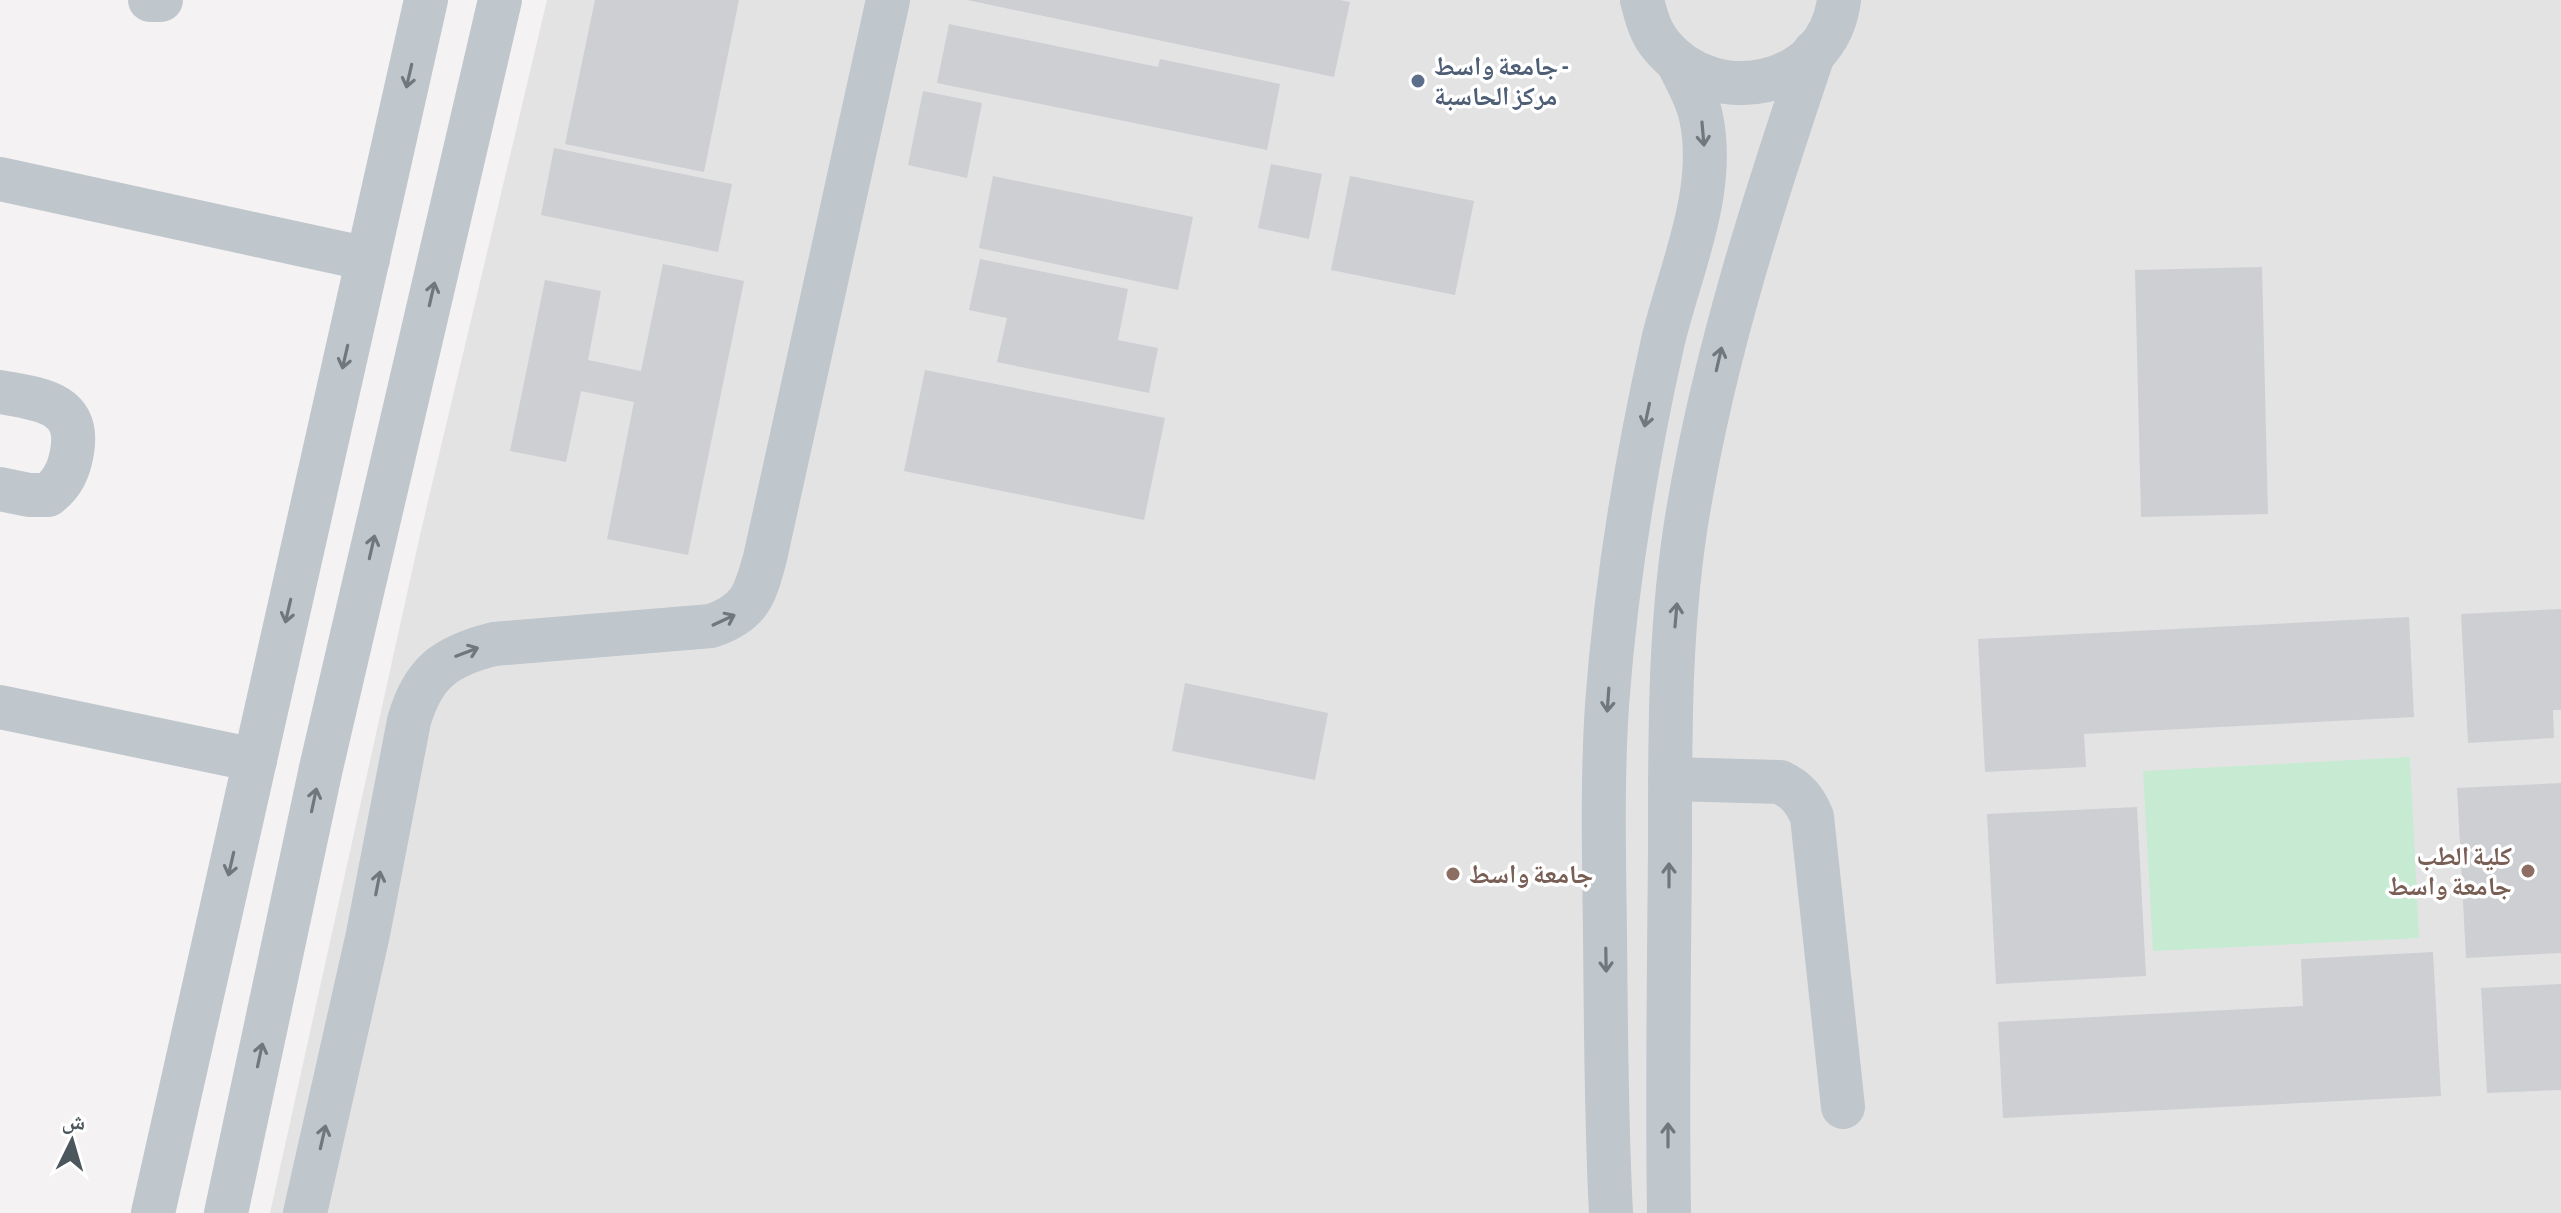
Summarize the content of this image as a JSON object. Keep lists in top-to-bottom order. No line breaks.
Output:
{"places":["جامعة واسط - مركز الحاسبة","كلية الطب جامعة واسط","جامعة واسط"],"north":"top"}
